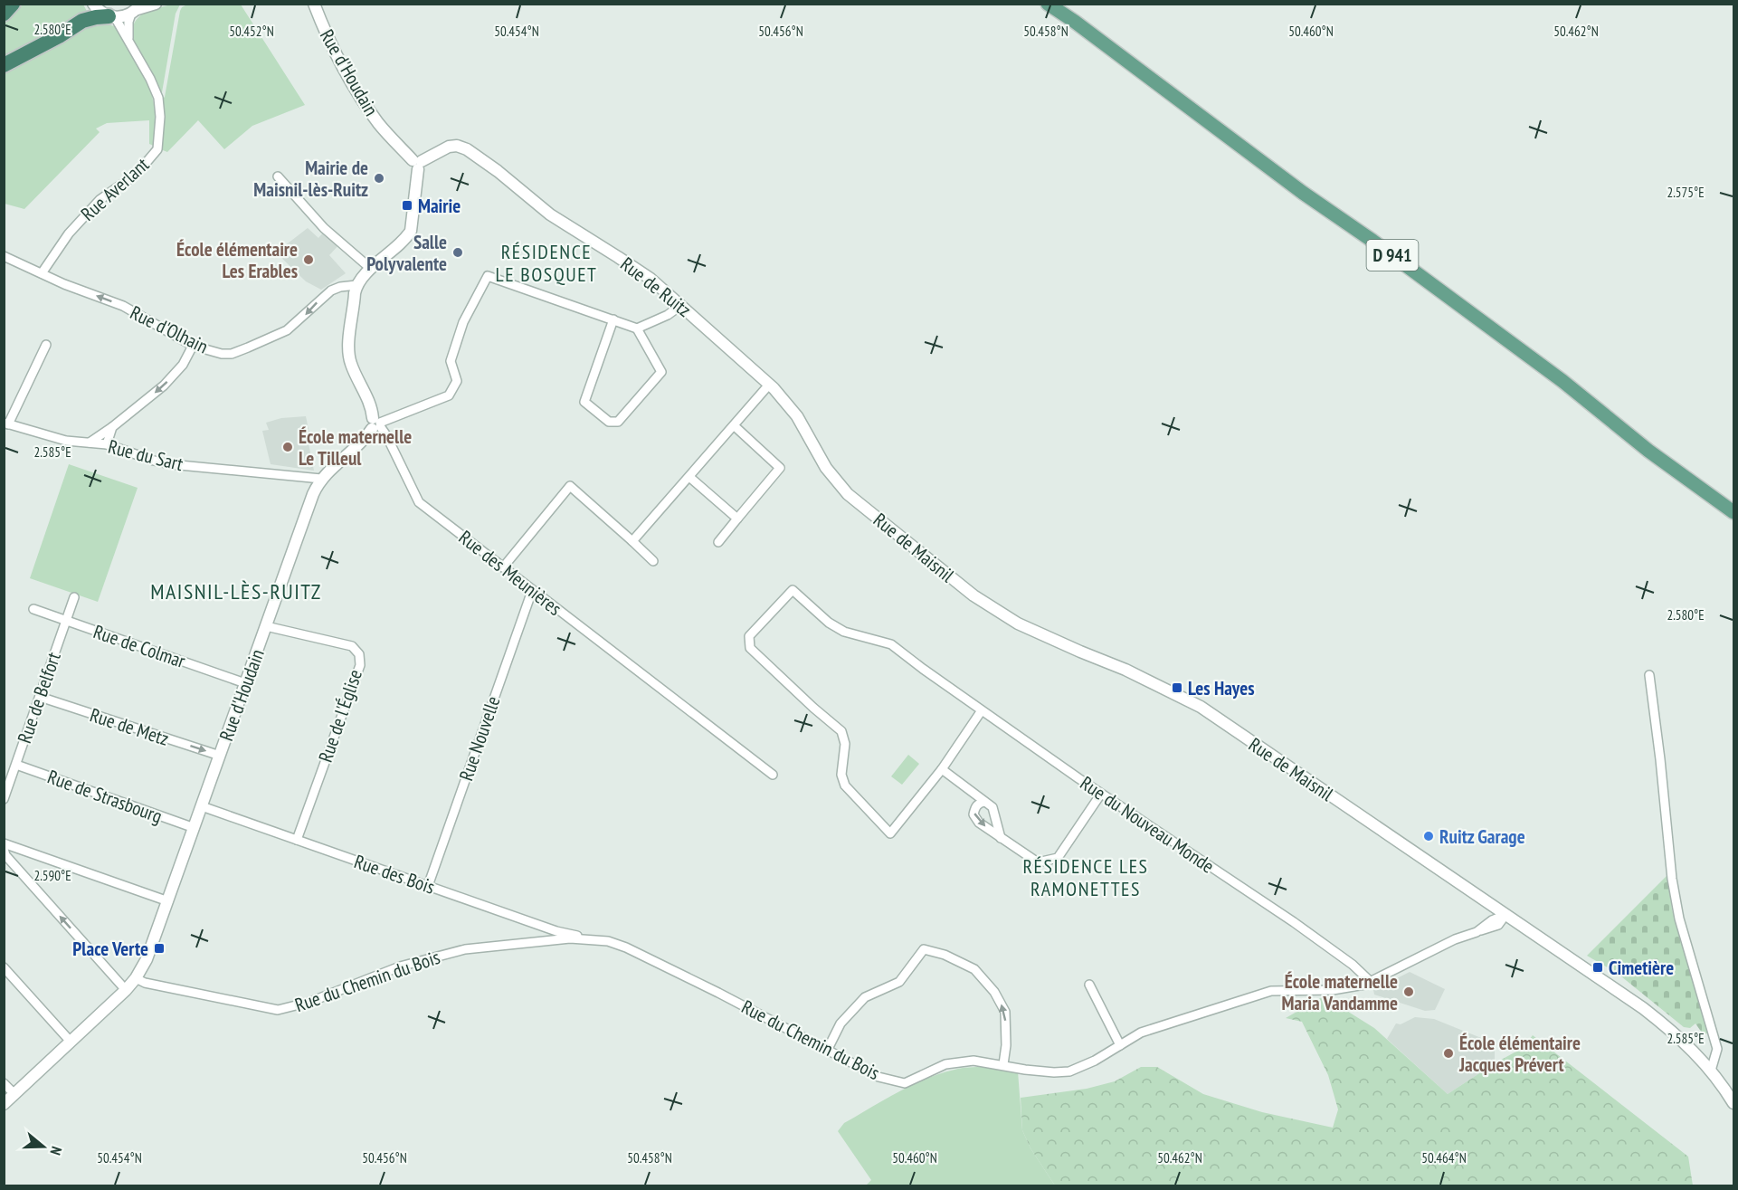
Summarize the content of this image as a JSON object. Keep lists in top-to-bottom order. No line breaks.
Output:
{"streets":{"main road":["D 941"],"street":["Rue d'Houdain","Rue Averlant","Rue de Ruitz","Rue d'Olhain","Rue du Sart","Rue de Maisnil","Rue des Meunières","Rue de Colmar","Rue de Belfort","Rue de l'Église","Rue de Metz","Rue Nouvelle","Rue de Strasbourg","Rue du Nouveau Monde","Rue des Bois","Rue du Chemin du Bois"]},"crossings":[["Rue d'Houdain","Rue de Ruitz"],["Rue d'Houdain","Rue du Sart"],["Rue d'Houdain","Rue des Meunières"],["Rue d'Houdain","Rue de Colmar"],["Rue d'Houdain","Rue de l'Église"],["Rue d'Houdain","Rue de Metz"],["Rue d'Houdain","Rue de Strasbourg"],["Rue d'Houdain","Rue des Bois"],["Rue d'Houdain","Rue du Chemin du Bois"],["Rue Averlant","Rue d'Olhain"],["Rue de Ruitz","Rue de Maisnil"],["Rue de Maisnil","Rue du Chemin du Bois"],["Rue des Meunières","Rue Nouvelle"],["Rue de Colmar","Rue de Belfort"],["Rue de Belfort","Rue de Metz"],["Rue de Belfort","Rue de Strasbourg"],["Rue de l'Église","Rue des Bois"],["Rue Nouvelle","Rue des Bois"],["Rue du Nouveau Monde","Rue du Chemin du Bois"],["Rue des Bois","Rue du Chemin du Bois"]],"one_way":["Rue d'Olhain","Rue de Metz"],"districts":["RÉSIDENCE LE BOSQUET","MAISNIL-LÈS-RUITZ","RÉSIDENCE LES RAMONETTES"],"places":{"other":["Mairie de Maisnil-lès-Ruitz","Salle Polyvalente","École élémentaire Les Erables","École maternelle Le Tilleul","Ruitz Garage","École maternelle Maria Vandamme","École élémentaire Jacques Prévert"],"transit":["Mairie","Les Hayes","Place Verte","Cimetière"]},"north":"right","coordinates":["2.580°E","50.454°N","50.456°N","50.458°N","50.460°N","50.462°N","50.452°N","2.575°E","2.585°E","2.590°E","50.464°N"]}
